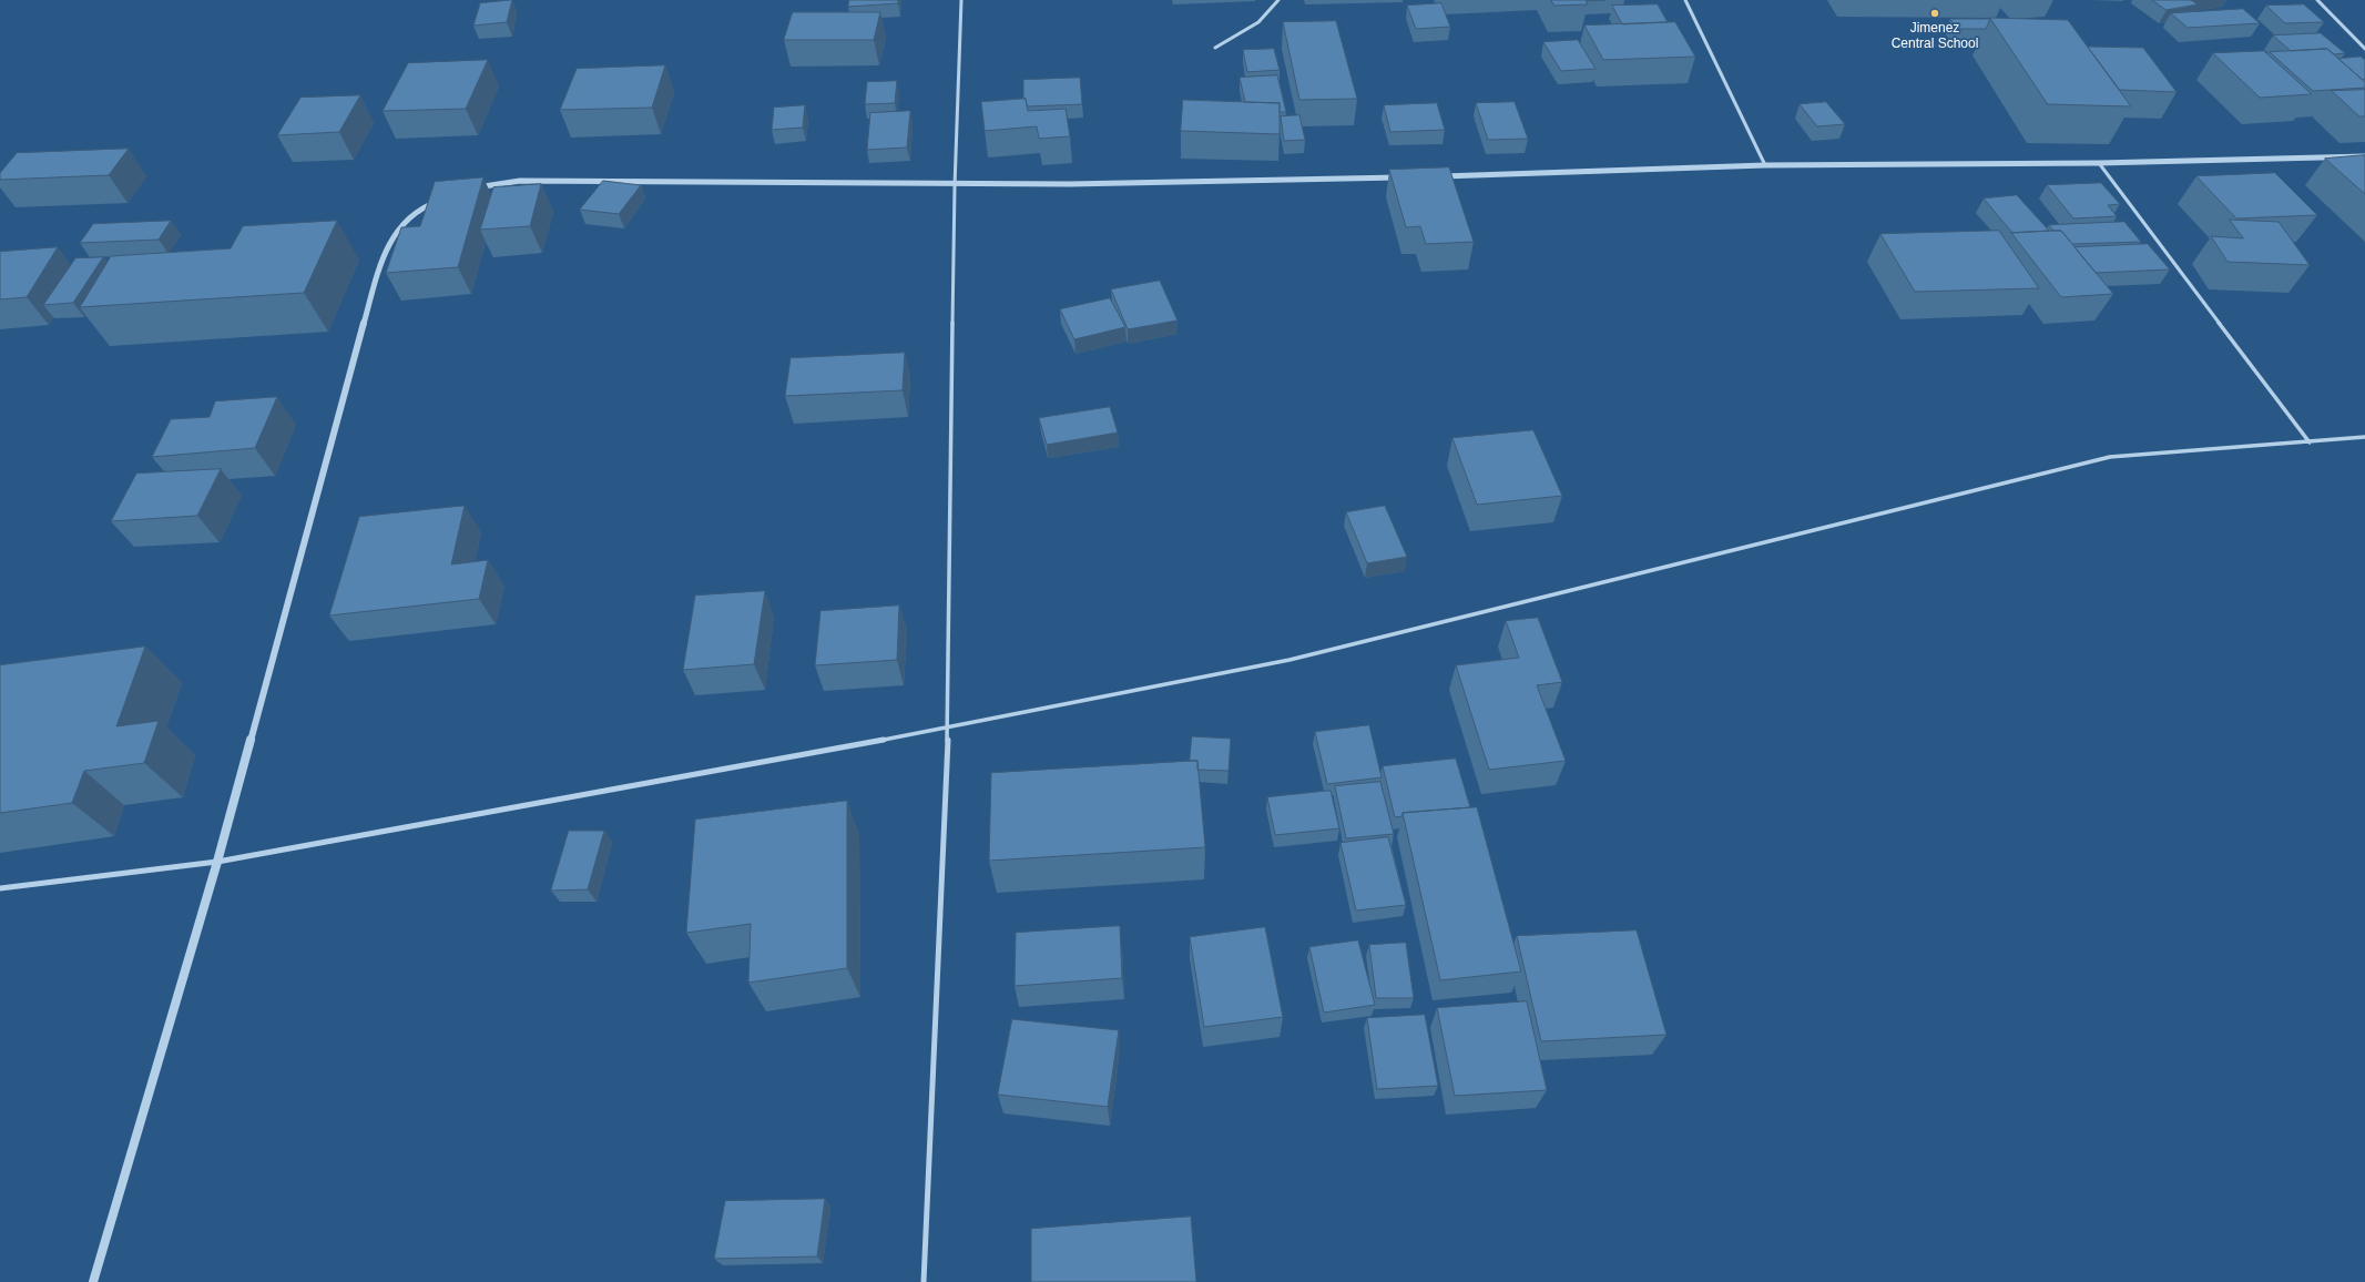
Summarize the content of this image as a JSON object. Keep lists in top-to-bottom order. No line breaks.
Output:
{"places":["Jimenez Central School"]}
